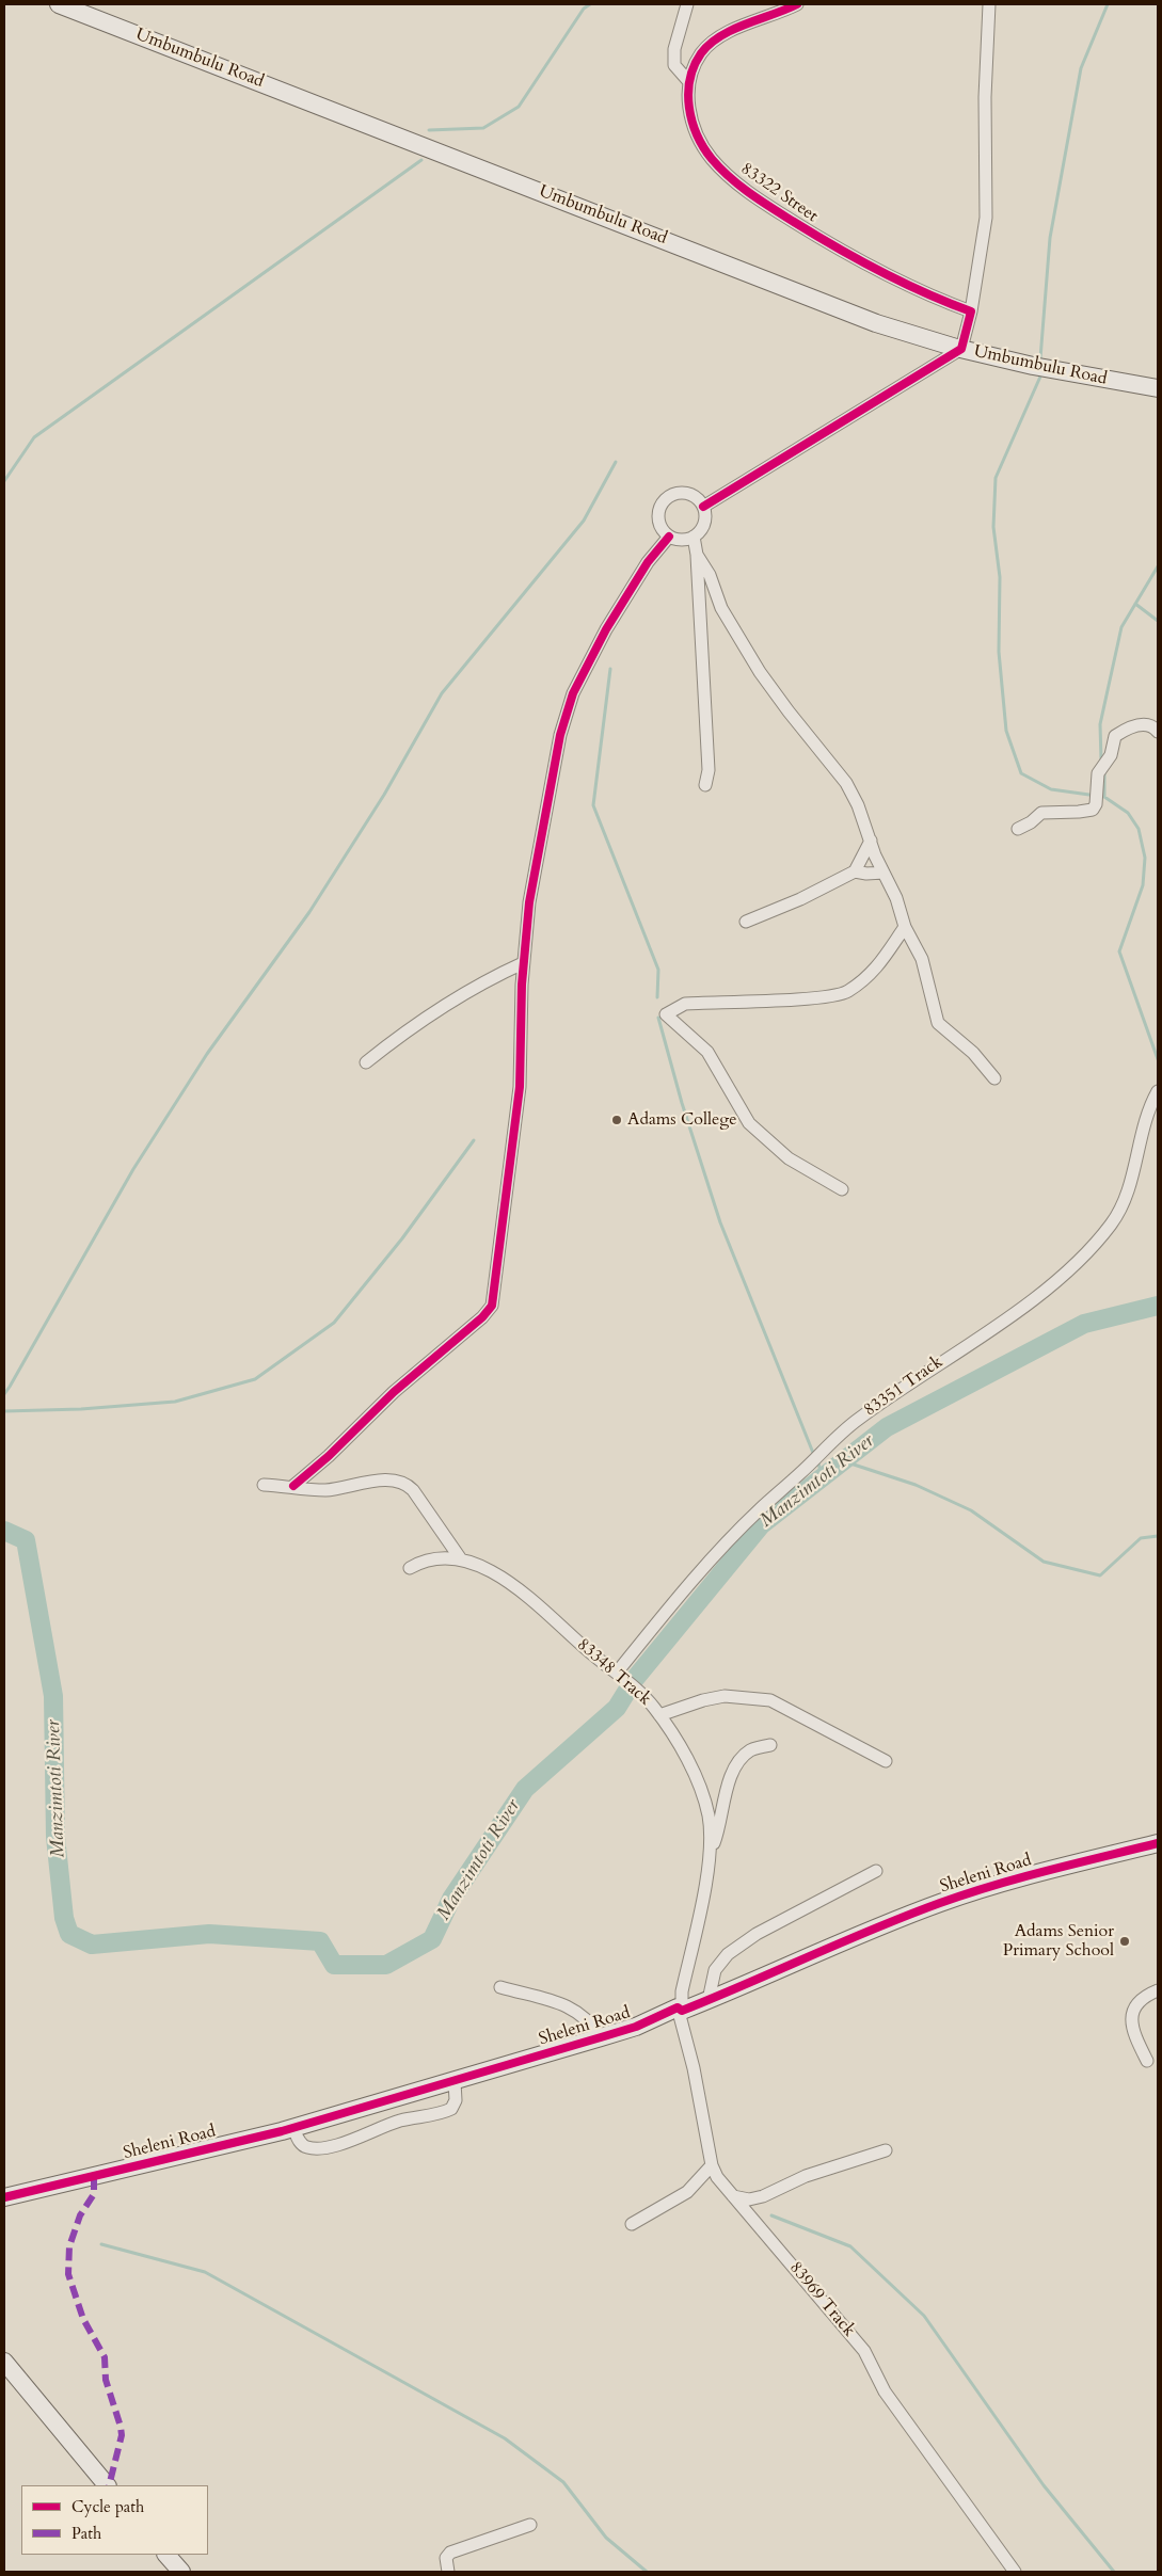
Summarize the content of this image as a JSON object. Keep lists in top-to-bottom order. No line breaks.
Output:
{"streets":{"main road":["Umbumbulu Road","Sheleni Road"],"street":["83322 Street","83351 Track","83348 Track","83969 Track"]},"crossings":[["83351 Track","83348 Track"],["83348 Track","Sheleni Road"],["83348 Track","83969 Track"],["Sheleni Road","83969 Track"]],"water":["Manzimtoti River"],"places":["Adams College","Adams Senior Primary School"],"legend":["Cycle path","Path"]}
